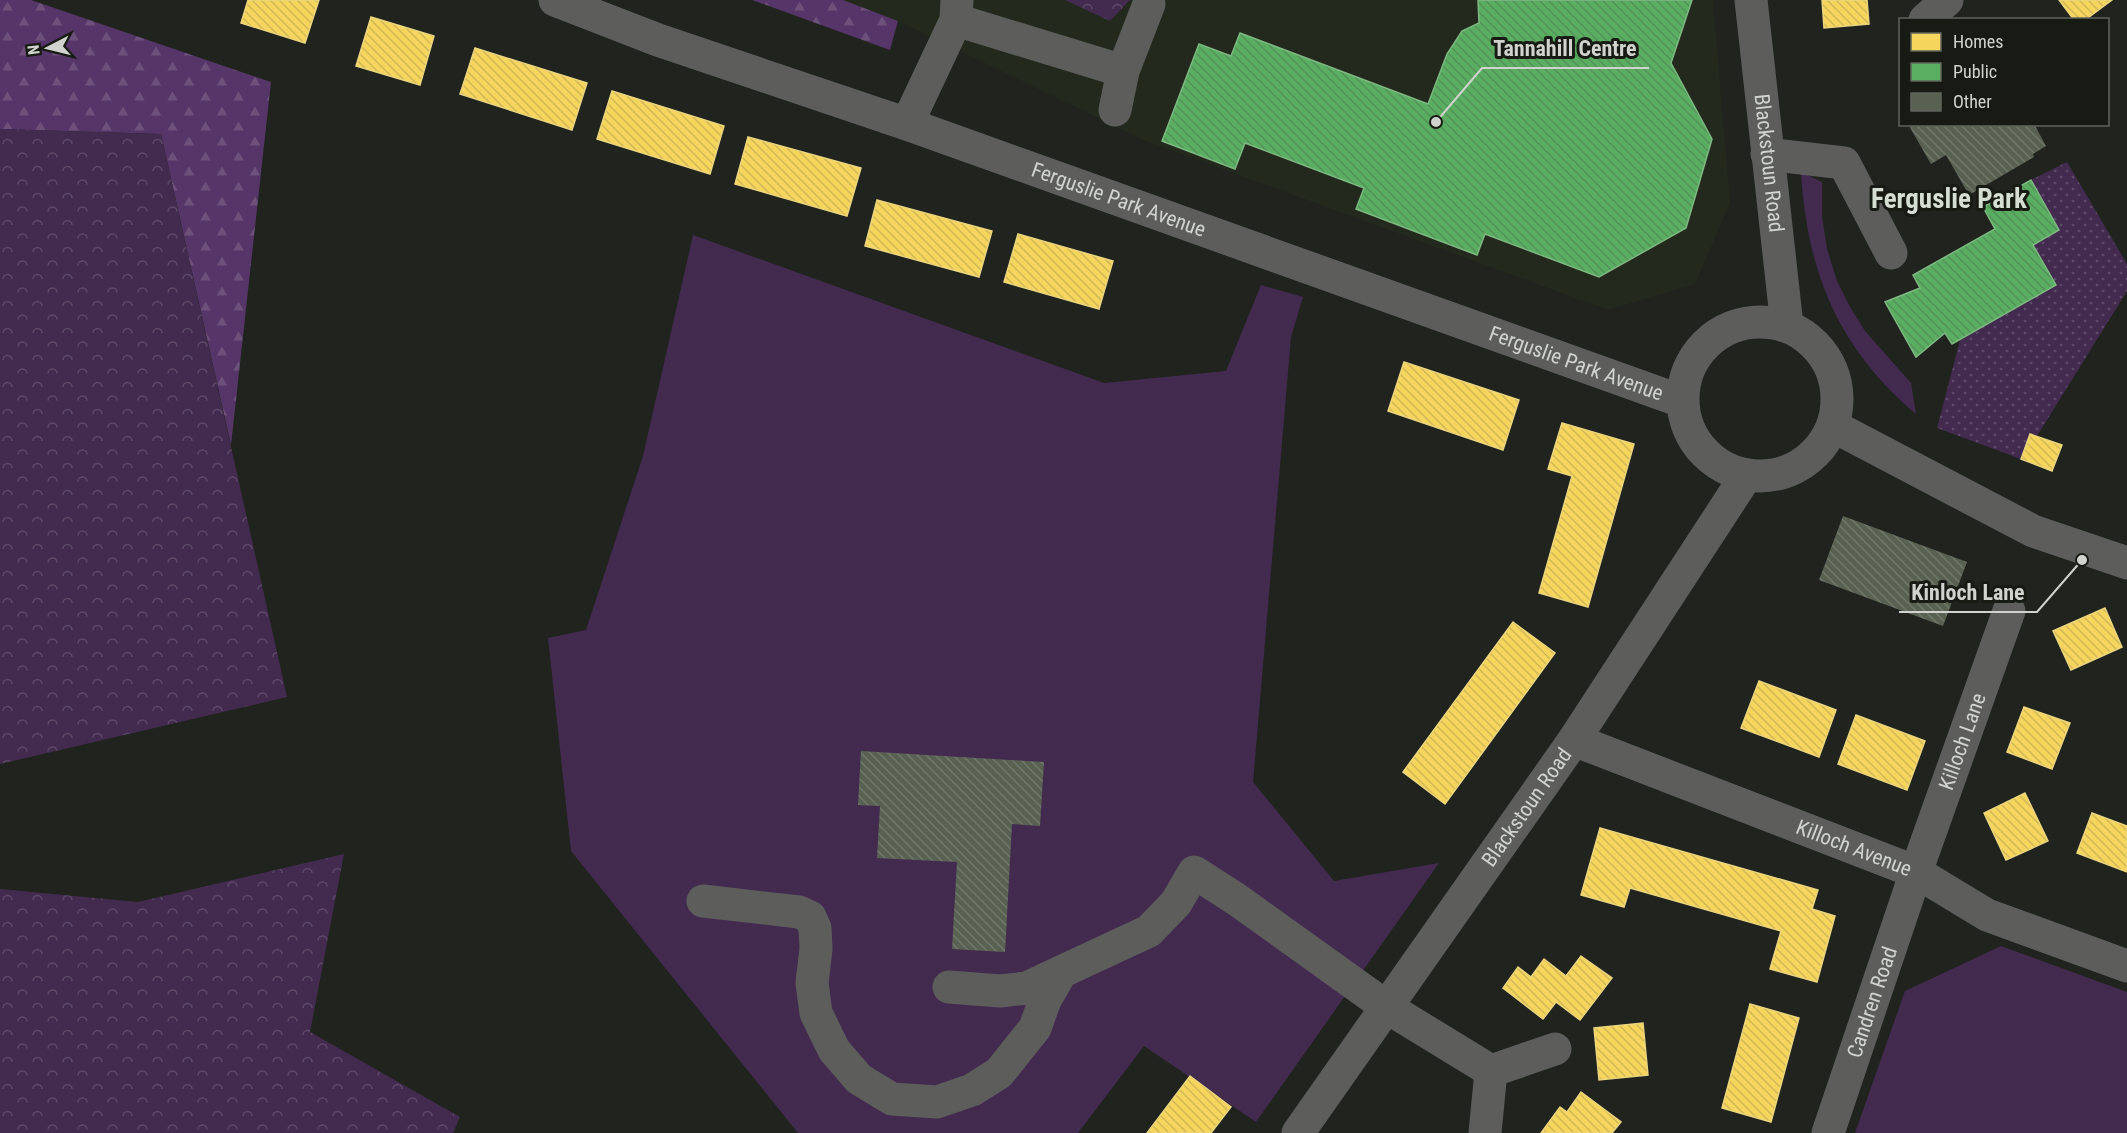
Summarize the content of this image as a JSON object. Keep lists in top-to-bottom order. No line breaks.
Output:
{"streets":{"street":["Blackstoun Road","Ferguslie Park Avenue","Killoch Lane","Killoch Avenue","Candren Road"]},"crossings":[["Blackstoun Road","Ferguslie Park Avenue"],["Blackstoun Road","Killoch Avenue"],["Killoch Lane","Killoch Avenue"],["Killoch Lane","Candren Road"],["Killoch Avenue","Candren Road"]],"districts":["Ferguslie Park"],"places":["Tannahill Centre","Kinloch Lane"],"legend":["Homes","Public","Other"],"north":"left"}
